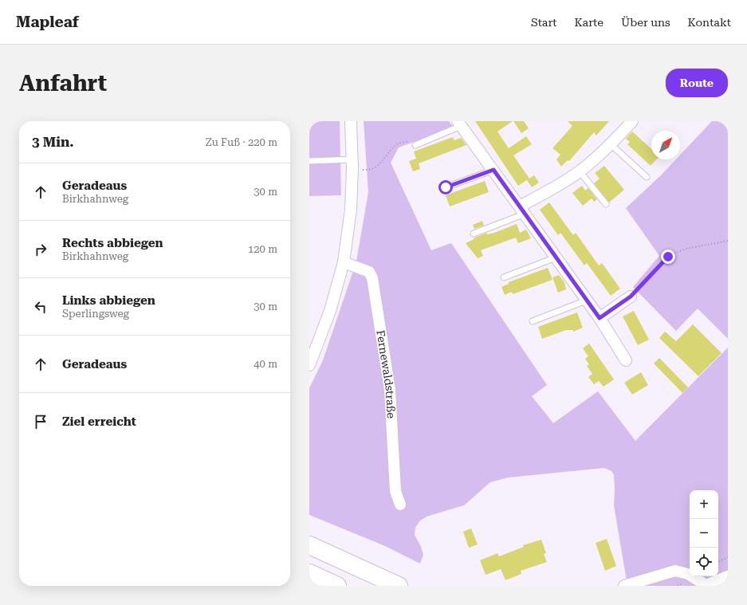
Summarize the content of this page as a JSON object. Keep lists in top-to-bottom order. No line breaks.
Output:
{"streets":{"street":["Fernewaldstraße"]},"north":"top right","page":{"header":"Mapleaf","nav":["Start","Karte","Über uns","Kontakt"],"buttons":"Route","title":"Anfahrt","heading":["3 Min.","Zu Fuß · 220 m"],"list":[["Geradeaus","Birkhahnweg","30 m"],["Rechts abbiegen","Birkhahnweg","120 m"],["Links abbiegen","Sperlingsweg","30 m"],["Geradeaus","40 m"],"Ziel erreicht"],"map_buttons":["+","−"]}}
